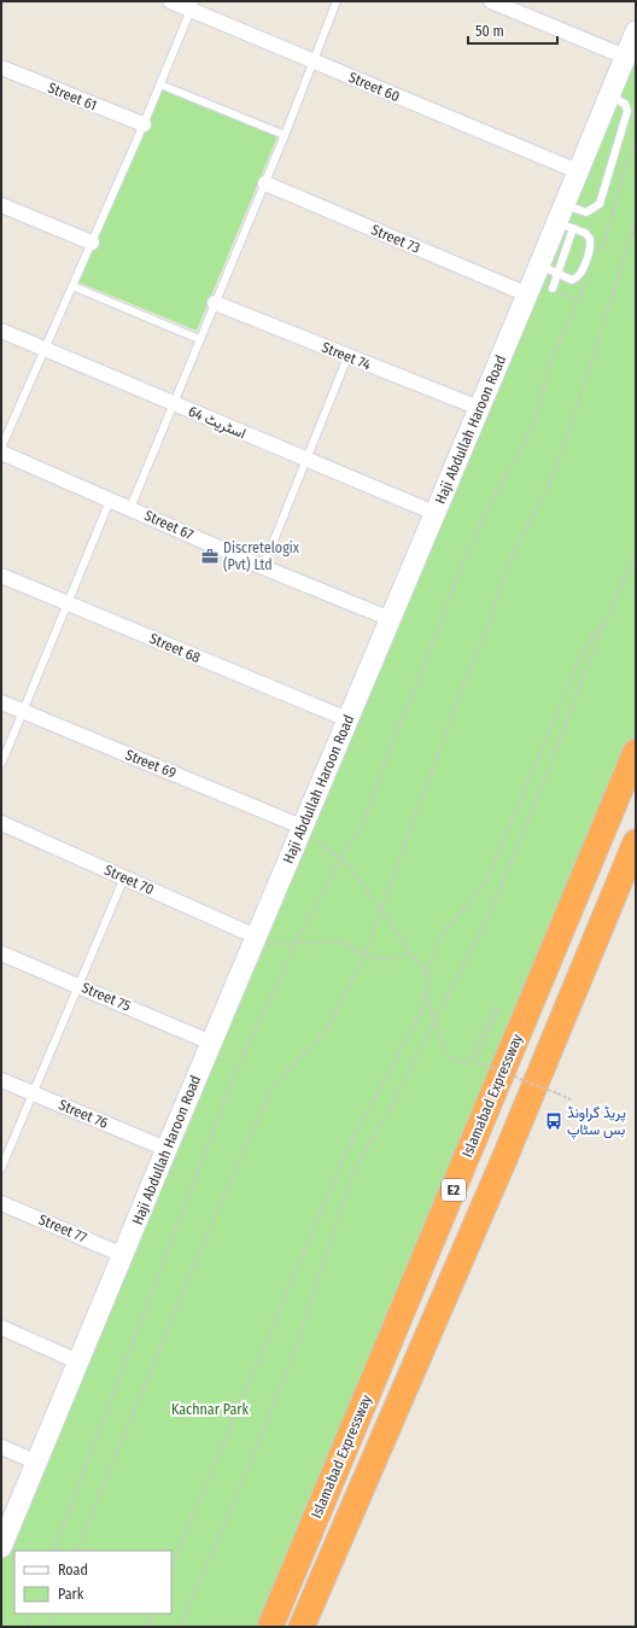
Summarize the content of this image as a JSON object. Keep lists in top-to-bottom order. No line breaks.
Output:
{"streets":{"highway":["Islamabad Expressway","E2"],"street":["Street 60","Street 61","Street 73","Street 74","اسٹریٹ 64","Haji Abdullah Haroon Road","Street 67","Street 68","Street 69","Street 70","Street 75","Street 76","Street 77"]},"crossings":[["Street 60","Haji Abdullah Haroon Road"],["Street 73","Haji Abdullah Haroon Road"],["Street 74","Haji Abdullah Haroon Road"],["اسٹریٹ 64","Haji Abdullah Haroon Road"],["Haji Abdullah Haroon Road","Street 67"],["Haji Abdullah Haroon Road","Street 68"],["Haji Abdullah Haroon Road","Street 69"],["Haji Abdullah Haroon Road","Street 70"],["Haji Abdullah Haroon Road","Street 75"],["Haji Abdullah Haroon Road","Street 76"],["Haji Abdullah Haroon Road","Street 77"]],"parks":["Kachnar Park"],"places":{"office":["Discretelogix (Pvt) Ltd"],"bus stop":["پریڈ گراونڈ بس سٹاپ"]},"legend":["Road","Park"],"scale_bar":"50 m"}
